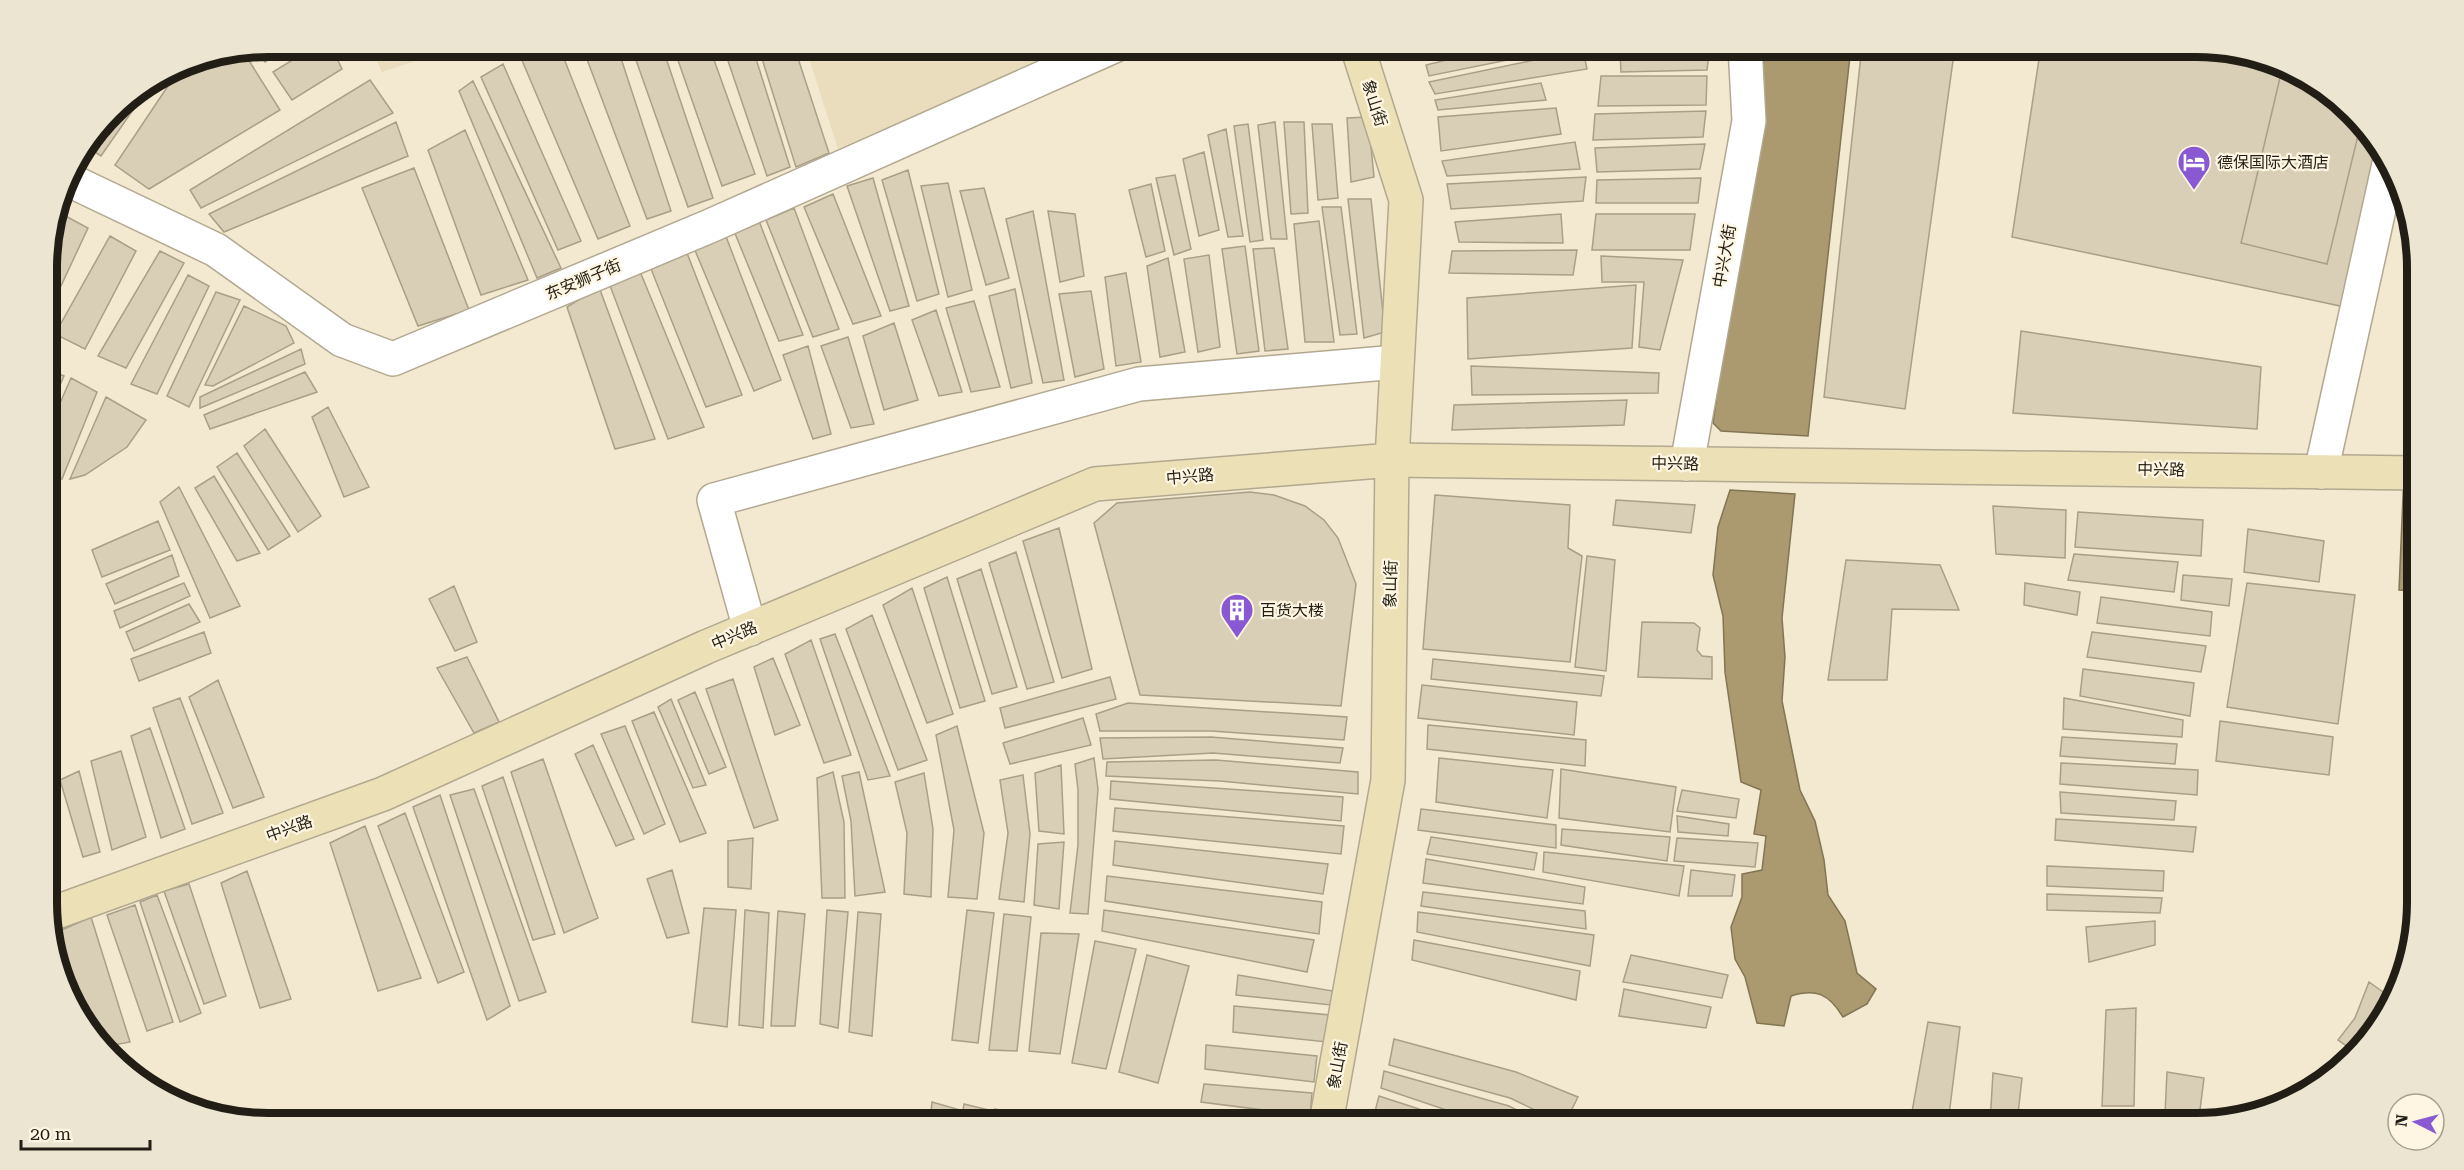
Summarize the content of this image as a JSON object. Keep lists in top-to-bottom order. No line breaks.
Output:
{"streets":{"main road":["象山街","中兴路"],"street":["中兴大街","东安狮子街"]},"crossings":[["象山街","中兴路"],["中兴大街","中兴路"]],"places":{"hotel":["德保国际大酒店"],"building":["百货大楼"]},"scale_bar":"20 m","north":"left"}
